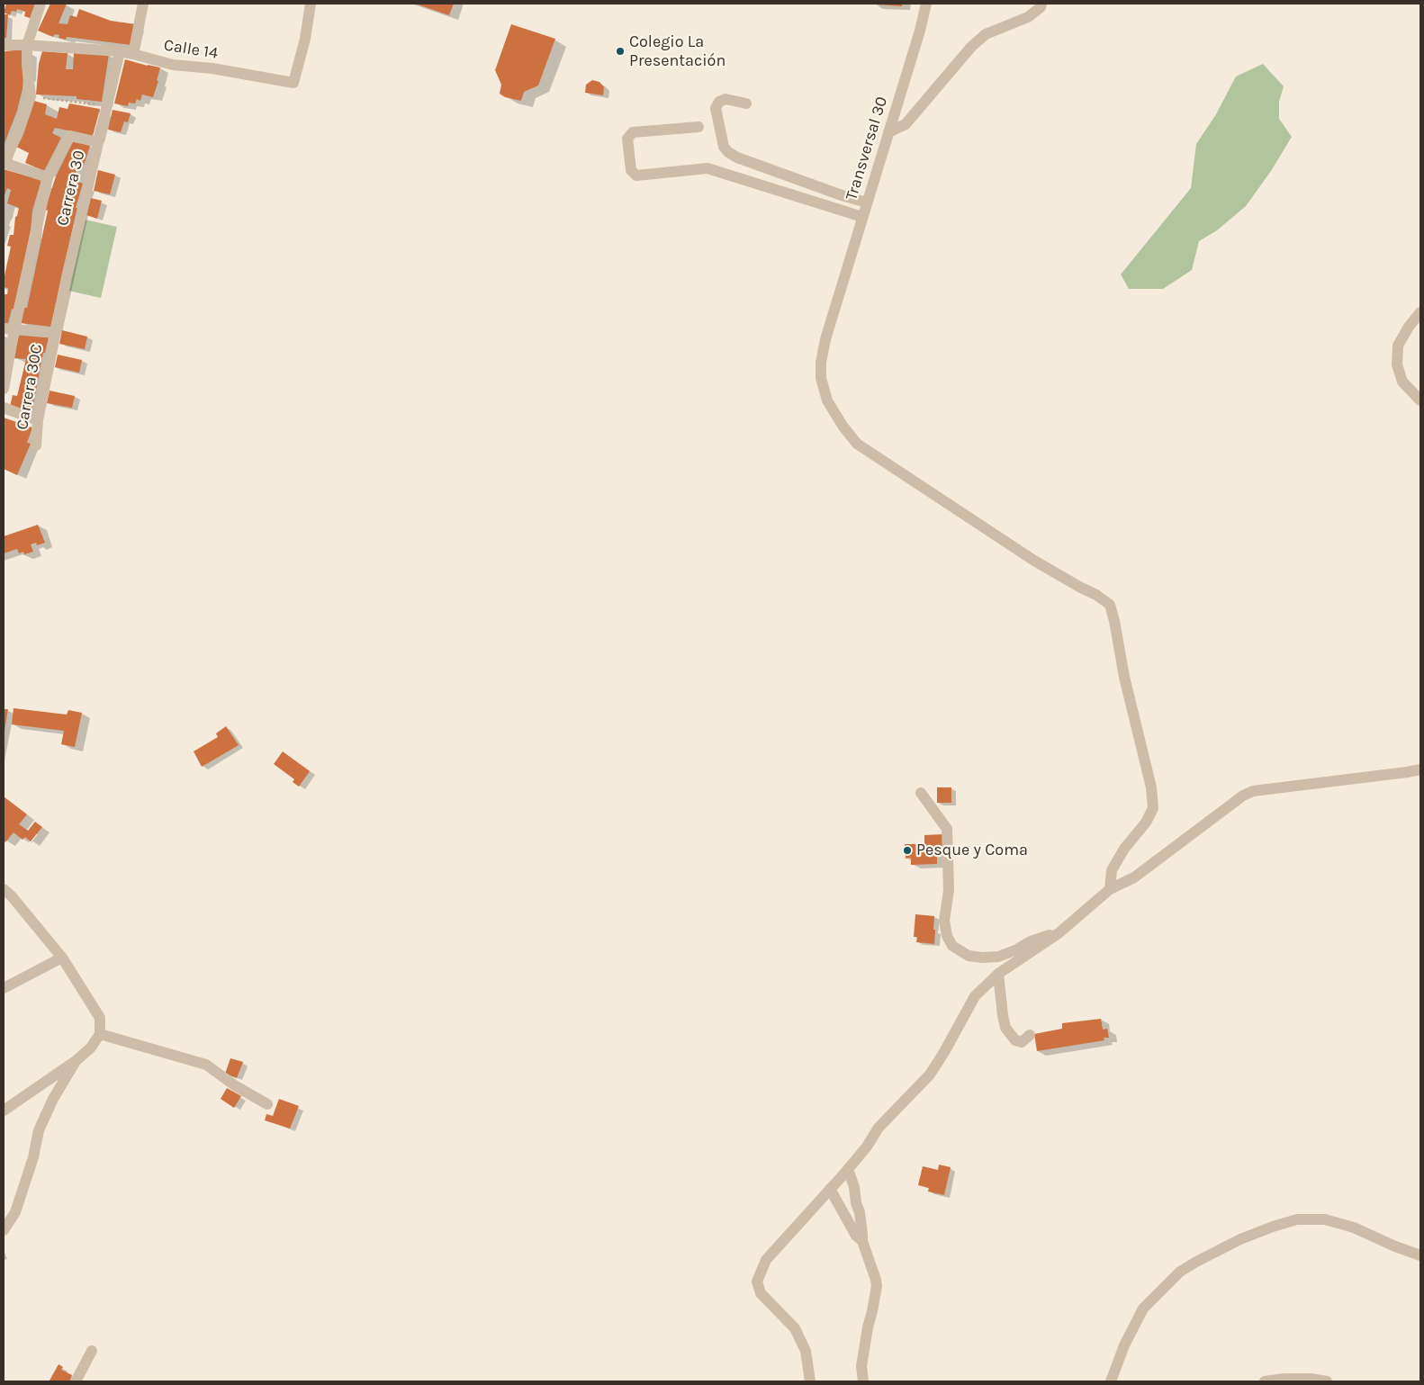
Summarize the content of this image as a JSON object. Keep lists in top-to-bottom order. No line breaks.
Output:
{"streets":{"street":["Calle 14","Transversal 30","Carrera 30","Carrera 30C"]},"crossings":[["Calle 14","Carrera 30"],["Carrera 30","Carrera 30C"]],"places":["Colegio La Presentación","Pesque y Coma"]}
